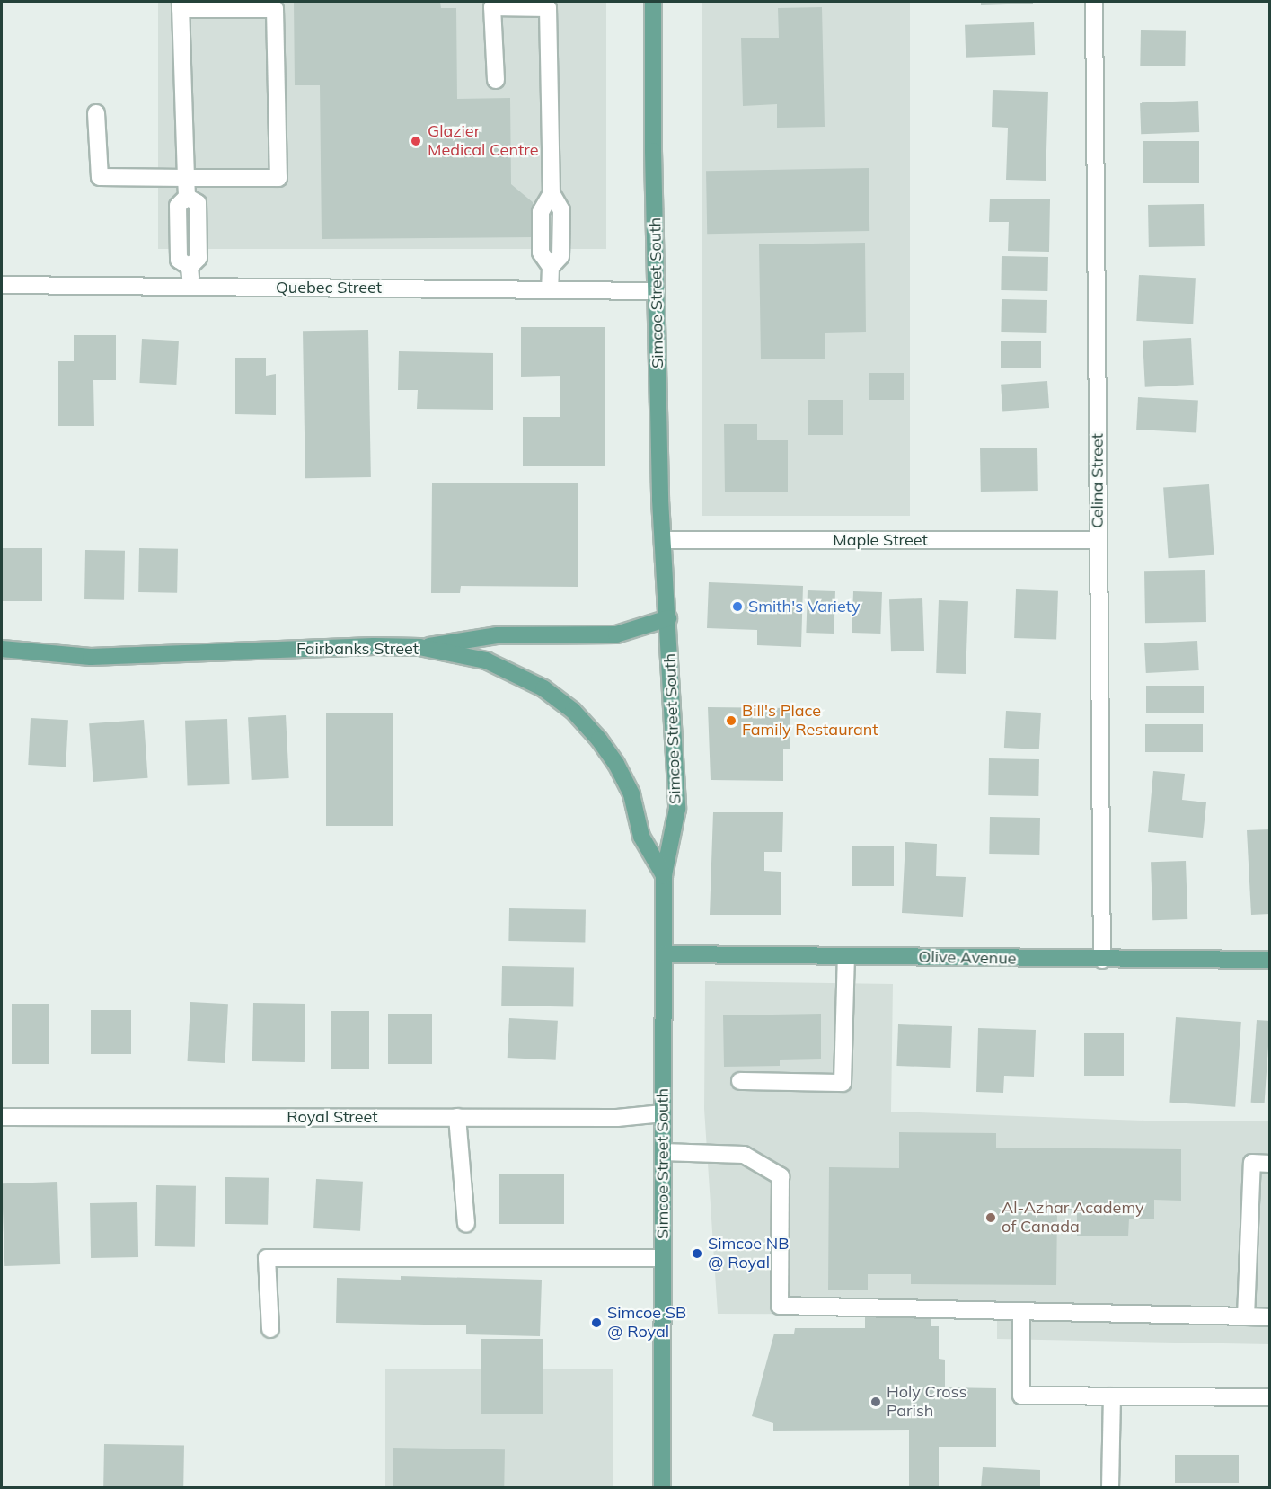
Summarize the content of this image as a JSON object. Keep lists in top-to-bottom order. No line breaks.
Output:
{"streets":{"main road":["Simcoe Street South","Fairbanks Street","Olive Avenue"],"street":["Quebec Street","Celina Street","Maple Street","Royal Street"]},"crossings":[["Quebec Street","Simcoe Street South"],["Simcoe Street South","Maple Street"],["Simcoe Street South","Fairbanks Street"],["Simcoe Street South","Olive Avenue"],["Simcoe Street South","Royal Street"],["Celina Street","Maple Street"],["Celina Street","Olive Avenue"]],"places":["Glazier Medical Centre","Smith's Variety","Bill's Place Family Restaurant","Al-Azhar Academy of Canada","Simcoe NB @ Royal","Simcoe SB @ Royal","Holy Cross Parish"]}
